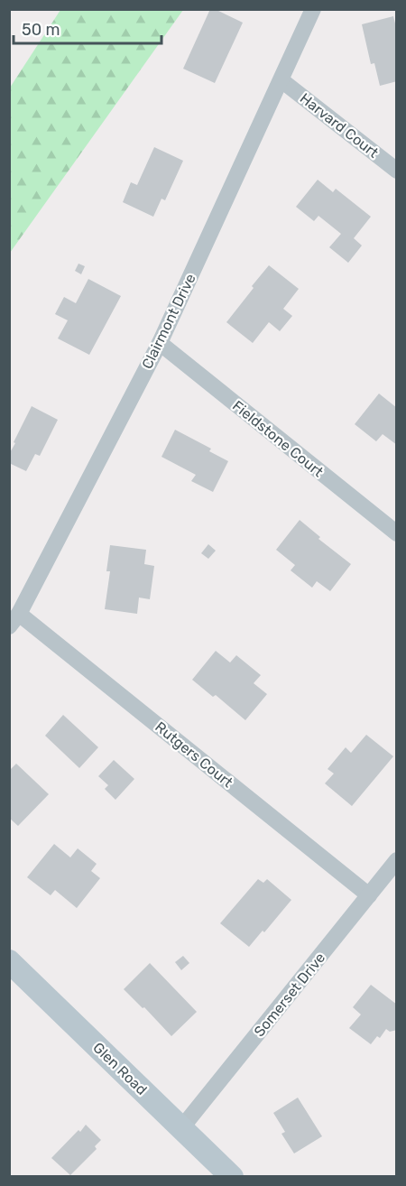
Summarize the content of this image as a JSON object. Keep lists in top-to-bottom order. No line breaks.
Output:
{"streets":{"main road":["Glen Road"],"street":["Harvard Court","Clairmont Drive","Fieldstone Court","Rutgers Court","Somerset Drive"]},"crossings":[["Harvard Court","Clairmont Drive"],["Clairmont Drive","Fieldstone Court"],["Clairmont Drive","Rutgers Court"],["Rutgers Court","Somerset Drive"],["Somerset Drive","Glen Road"]],"scale_bar":"50 m"}
